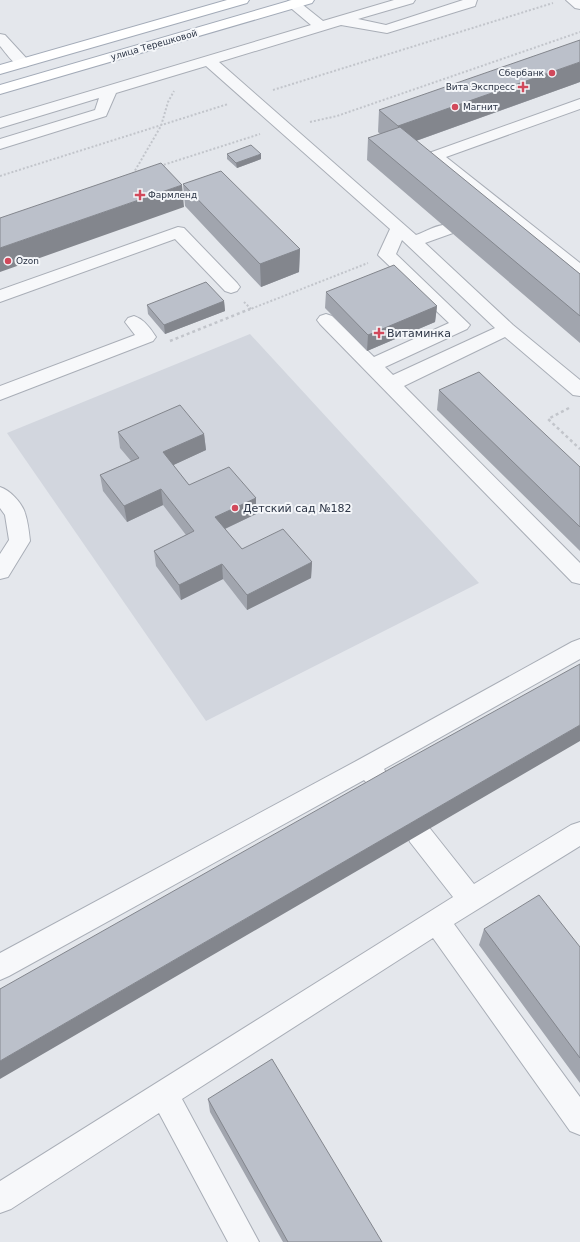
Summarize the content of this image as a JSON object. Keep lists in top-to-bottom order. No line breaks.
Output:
{"streets":{"main road":["улица Терешковой"]},"places":{"other":["Сбербанк","Магнит","Ozon","Детский сад №182"],"health":["Вита Экспресс","Фармленд","Витаминка"]}}
